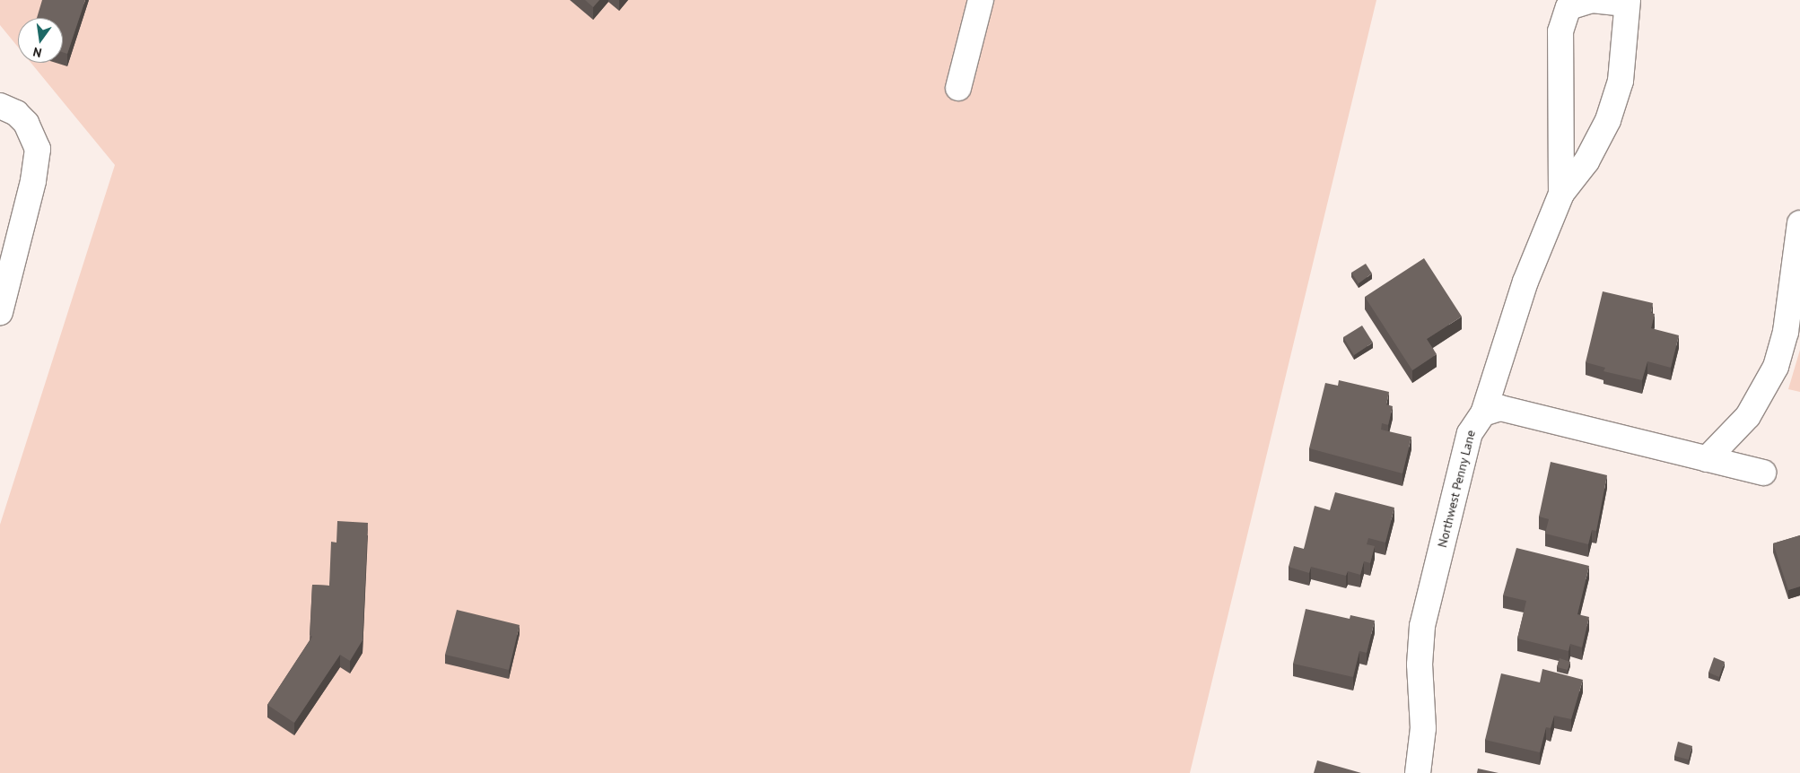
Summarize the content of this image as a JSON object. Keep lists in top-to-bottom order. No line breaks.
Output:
{"streets":{"street":["Northwest Penny Lane"]},"north":"bottom"}
